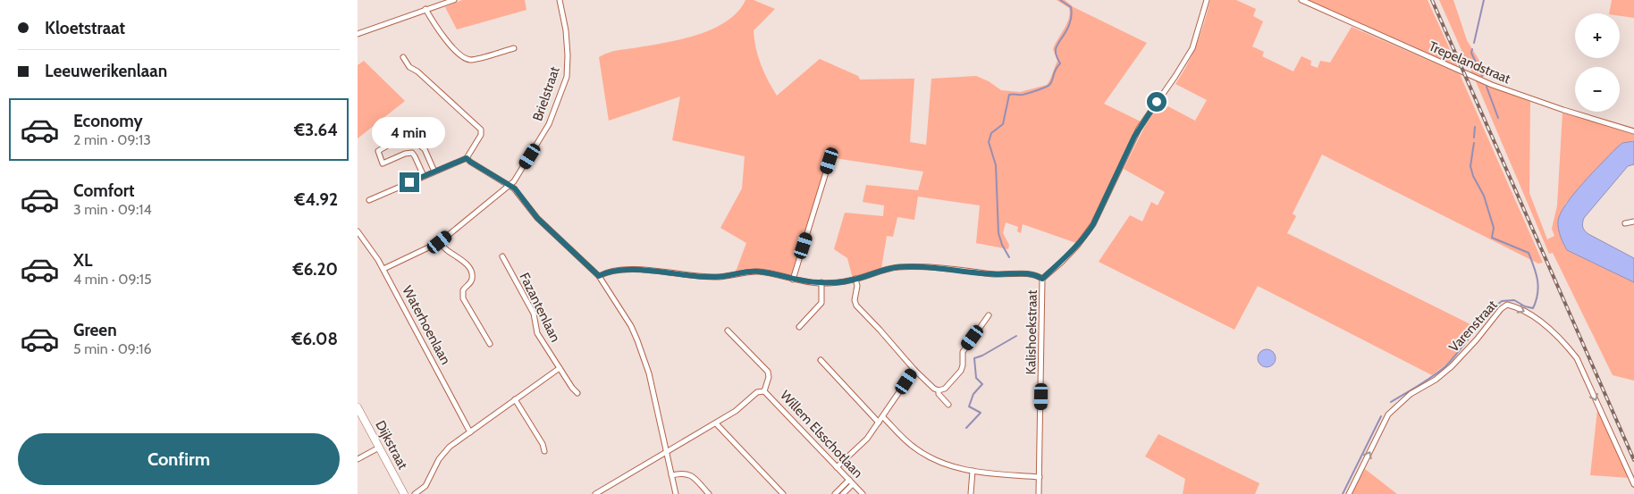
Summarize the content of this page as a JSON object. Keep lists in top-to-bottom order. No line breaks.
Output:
{"streets":{"main road":["Dijkstraat"],"street":["Trepelandstraat","Brielstraat","Fazantenlaan","Waterhoenlaan","Varenstraat","Kalishoekstraat","Willem Elsschotlaan"]},"crossings":[["Brielstraat","Waterhoenlaan"]],"page":{"banner":["Kloetstraat","Leeuwerikenlaan"],"map_buttons":["+","−"],"list":[{"name":"Economy","note":"2 min · 09:13","value":"€3.64"},{"name":"Comfort","note":"3 min · 09:14","value":"€4.92"},{"name":"XL","note":"4 min · 09:15","value":"€6.20"},{"name":"Green","note":"5 min · 09:16","value":"€6.08"}],"bubble":"4 min","buttons":"Confirm"}}
